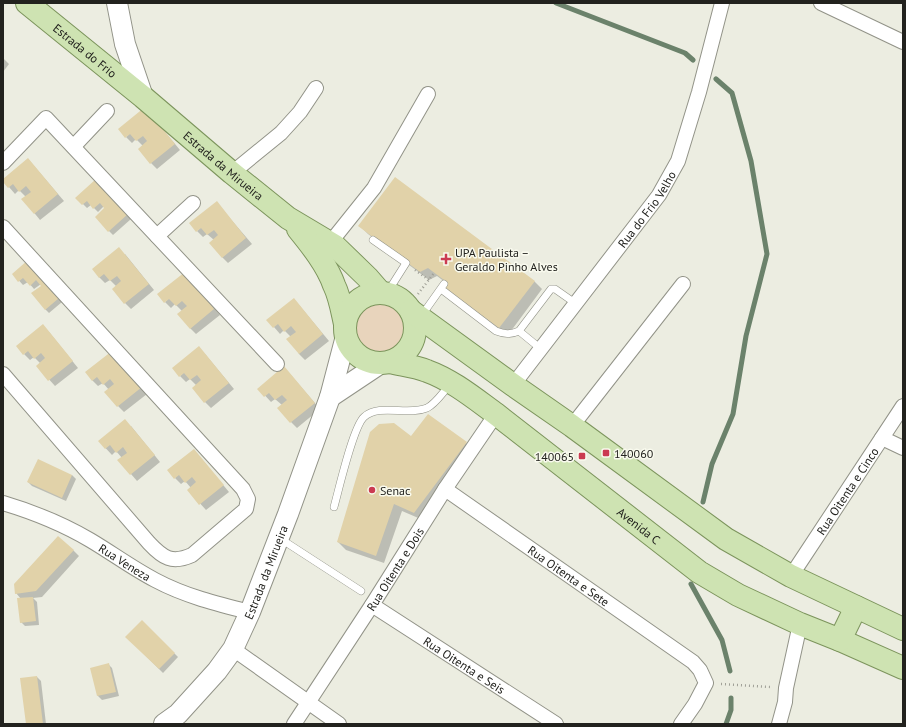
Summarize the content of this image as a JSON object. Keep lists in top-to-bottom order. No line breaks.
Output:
{"streets":{"main road":["Estrada do Frio","Estrada da Mirueira","Avenida C"],"street":["Rua do Frio Velho","Rua Oitenta e Cinco","Rua Veneza","Rua Oitenta e Dois","Rua Oitenta e Sete","Rua Oitenta e Seis"]},"crossings":[["Estrada do Frio","Estrada da Mirueira"],["Estrada da Mirueira","Avenida C"],["Estrada da Mirueira","Rua Veneza"],["Avenida C","Rua Oitenta e Dois"],["Rua Oitenta e Dois","Rua Oitenta e Sete"],["Rua Oitenta e Dois","Rua Oitenta e Seis"]],"places":{"health":["UPA Paulista – Geraldo Pinho Alves"],"transit":["140060","140065"],"other":["Senac"]}}
